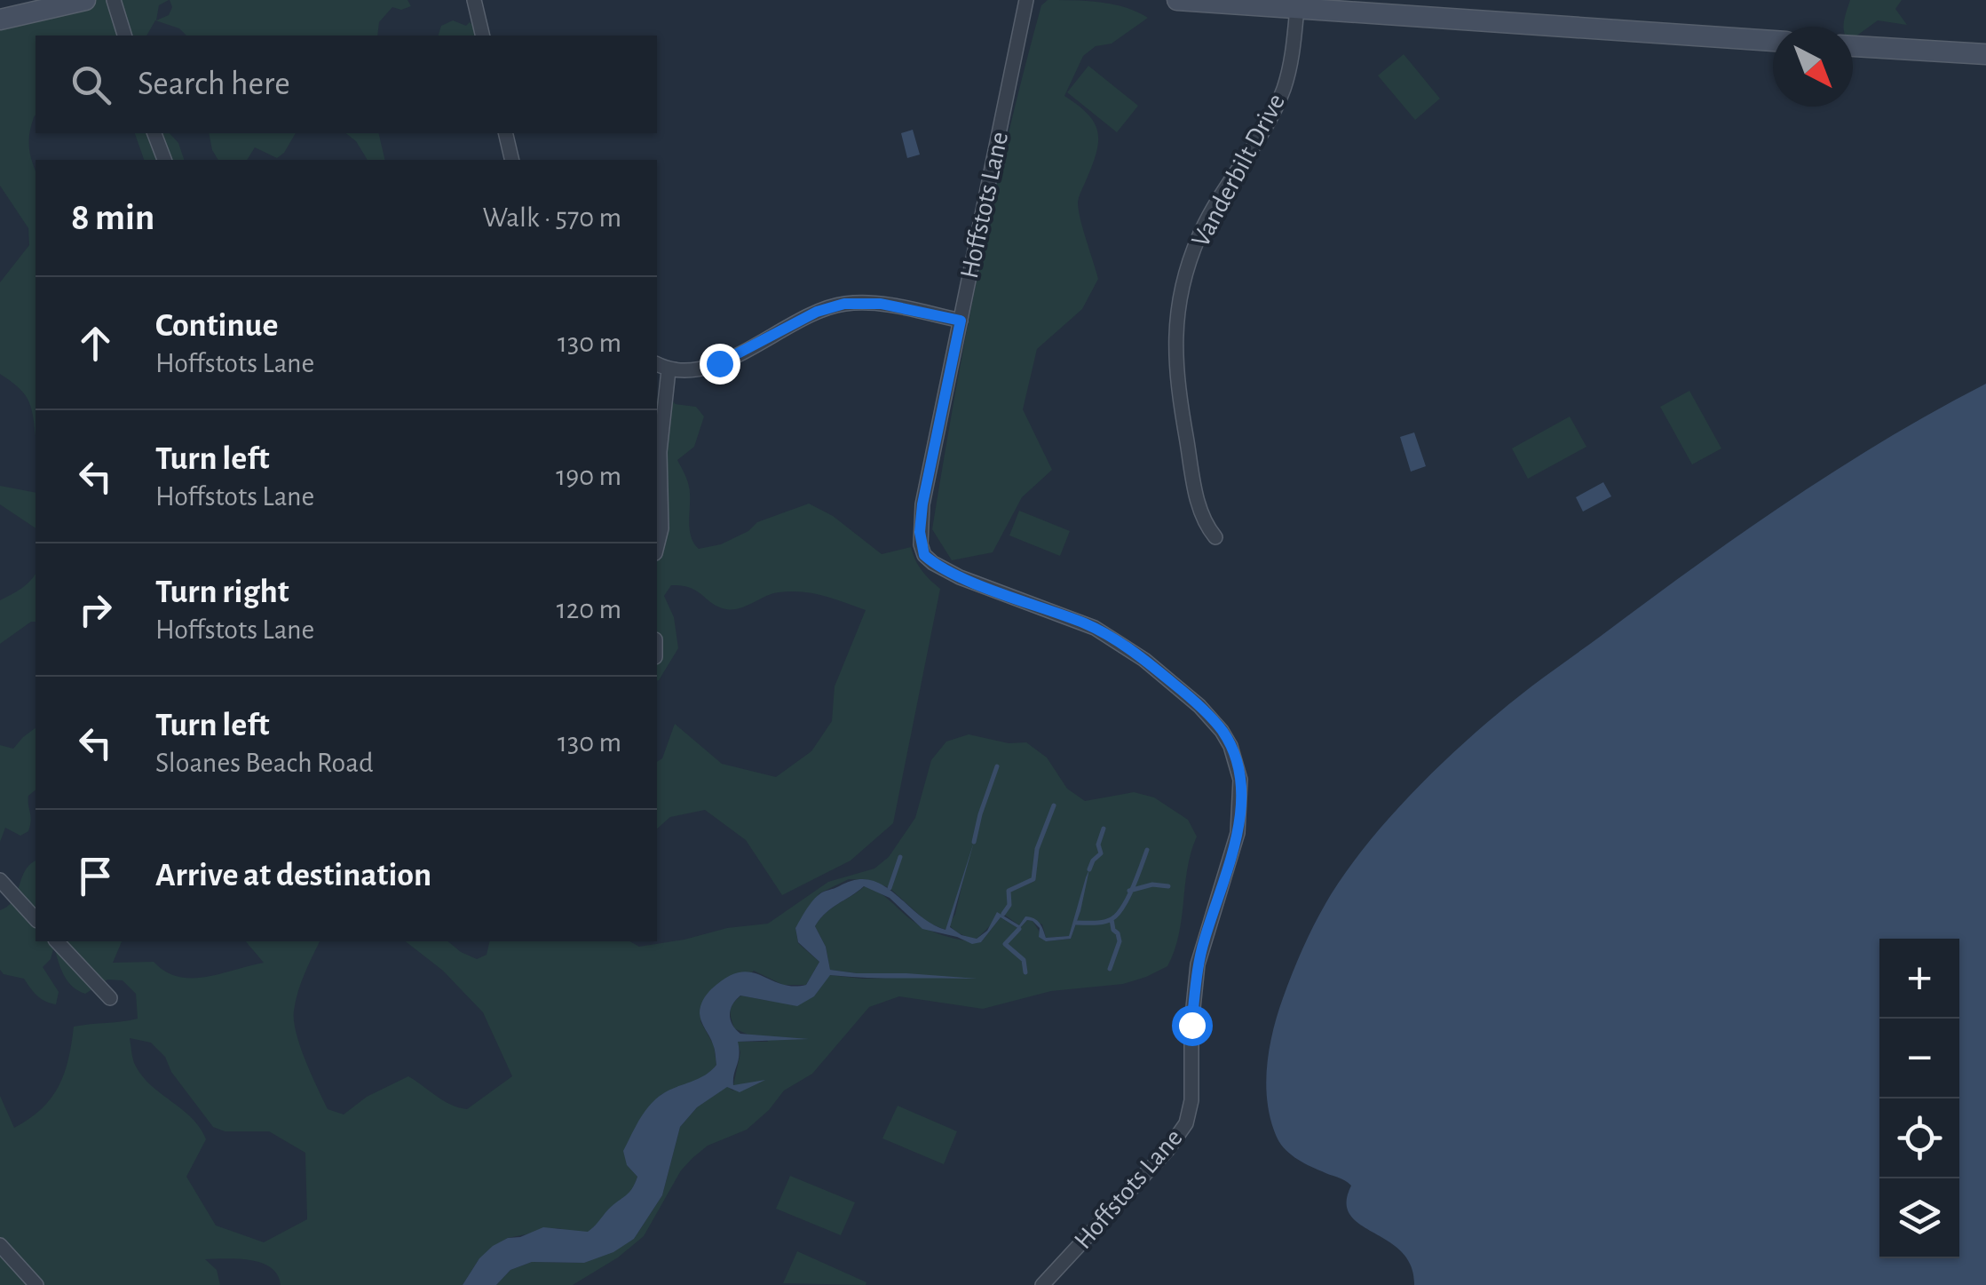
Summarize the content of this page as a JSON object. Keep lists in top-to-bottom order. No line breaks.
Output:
{"streets":{"street":["Vanderbilt Drive","Hoffstots Lane"]},"north":"bottom right","page":{"search":"Search here","heading":["8 min","Walk · 570 m"],"list":[["Continue","Hoffstots Lane","130 m"],["Turn left","Hoffstots Lane","190 m"],["Turn right","Hoffstots Lane","120 m"],["Turn left","Sloanes Beach Road","130 m"],"Arrive at destination"],"map_buttons":["+","−"]}}
